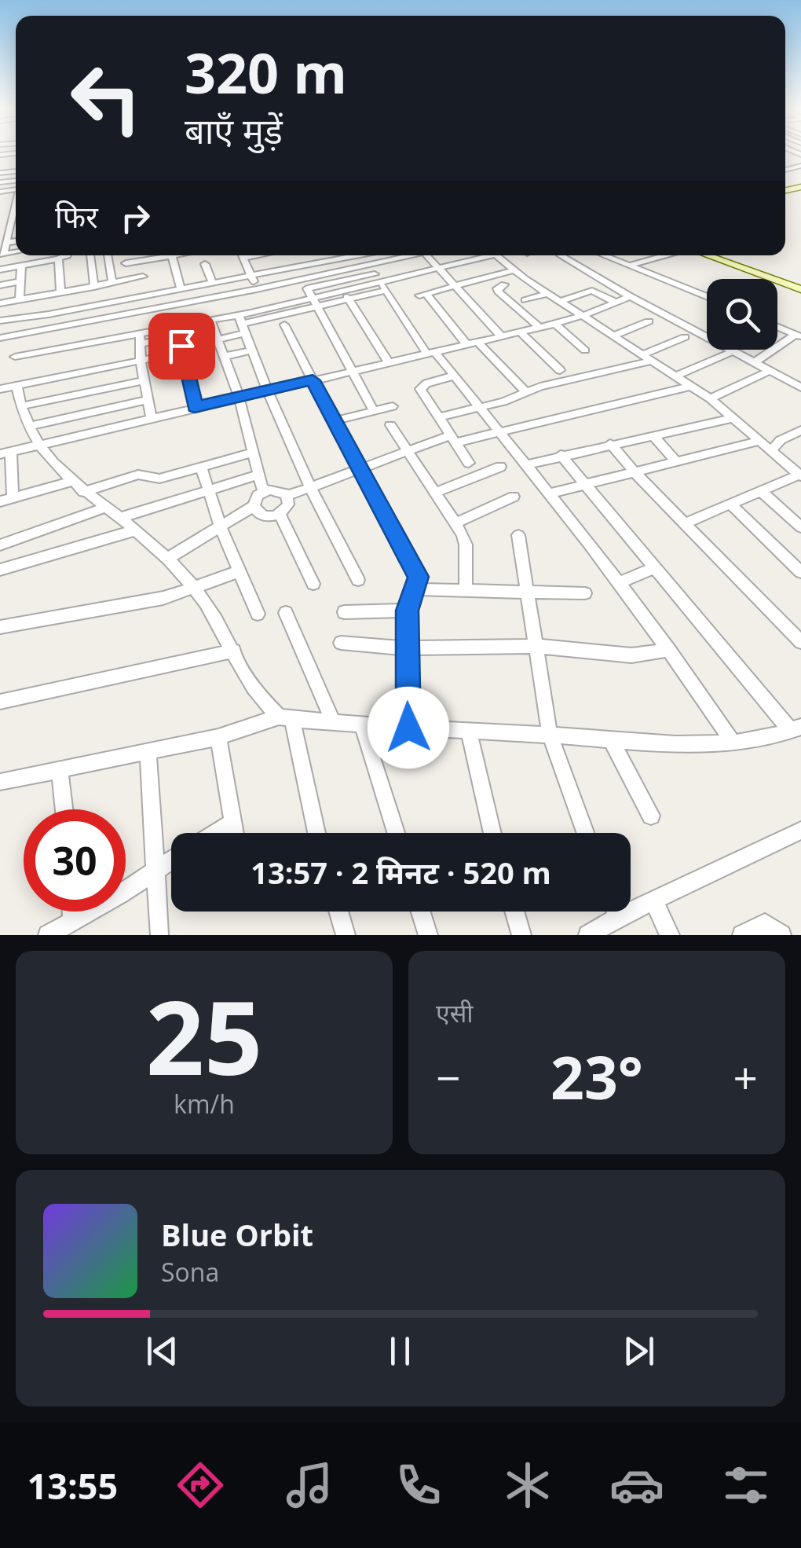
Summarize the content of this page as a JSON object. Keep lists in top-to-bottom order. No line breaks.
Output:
{"page":{"turn":["320 m","बाएँ मुड़ें"],"then":"फिर","limit":"30","trip":"13:57 · 2 मिनट · 520 m","tile":[["25","km/h"],"एसी"],"heat":["−","23°","+"],"song":["Blue Orbit","Sona"],"tabs":"13:55"}}
